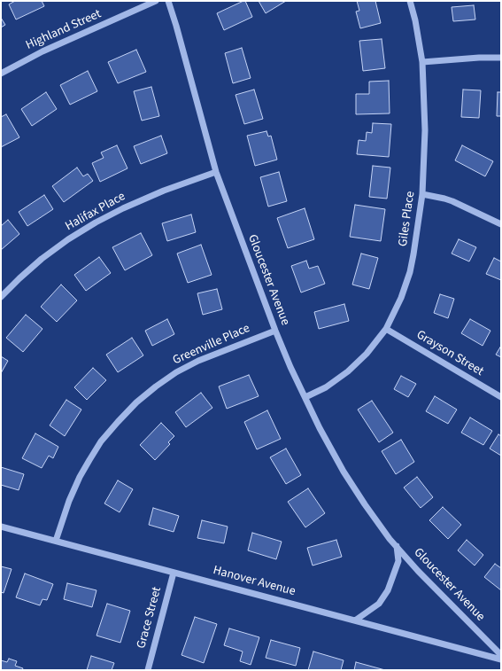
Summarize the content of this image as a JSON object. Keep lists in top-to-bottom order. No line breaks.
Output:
{"streets":{"street":["Highland Street","Halifax Place","Giles Place","Gloucester Avenue","Greenville Place","Grayson Street","Hanover Avenue","Grace Street"]},"crossings":[["Halifax Place","Gloucester Avenue"],["Giles Place","Gloucester Avenue"],["Giles Place","Grayson Street"],["Gloucester Avenue","Greenville Place"],["Gloucester Avenue","Hanover Avenue"],["Greenville Place","Hanover Avenue"],["Hanover Avenue","Grace Street"]]}
